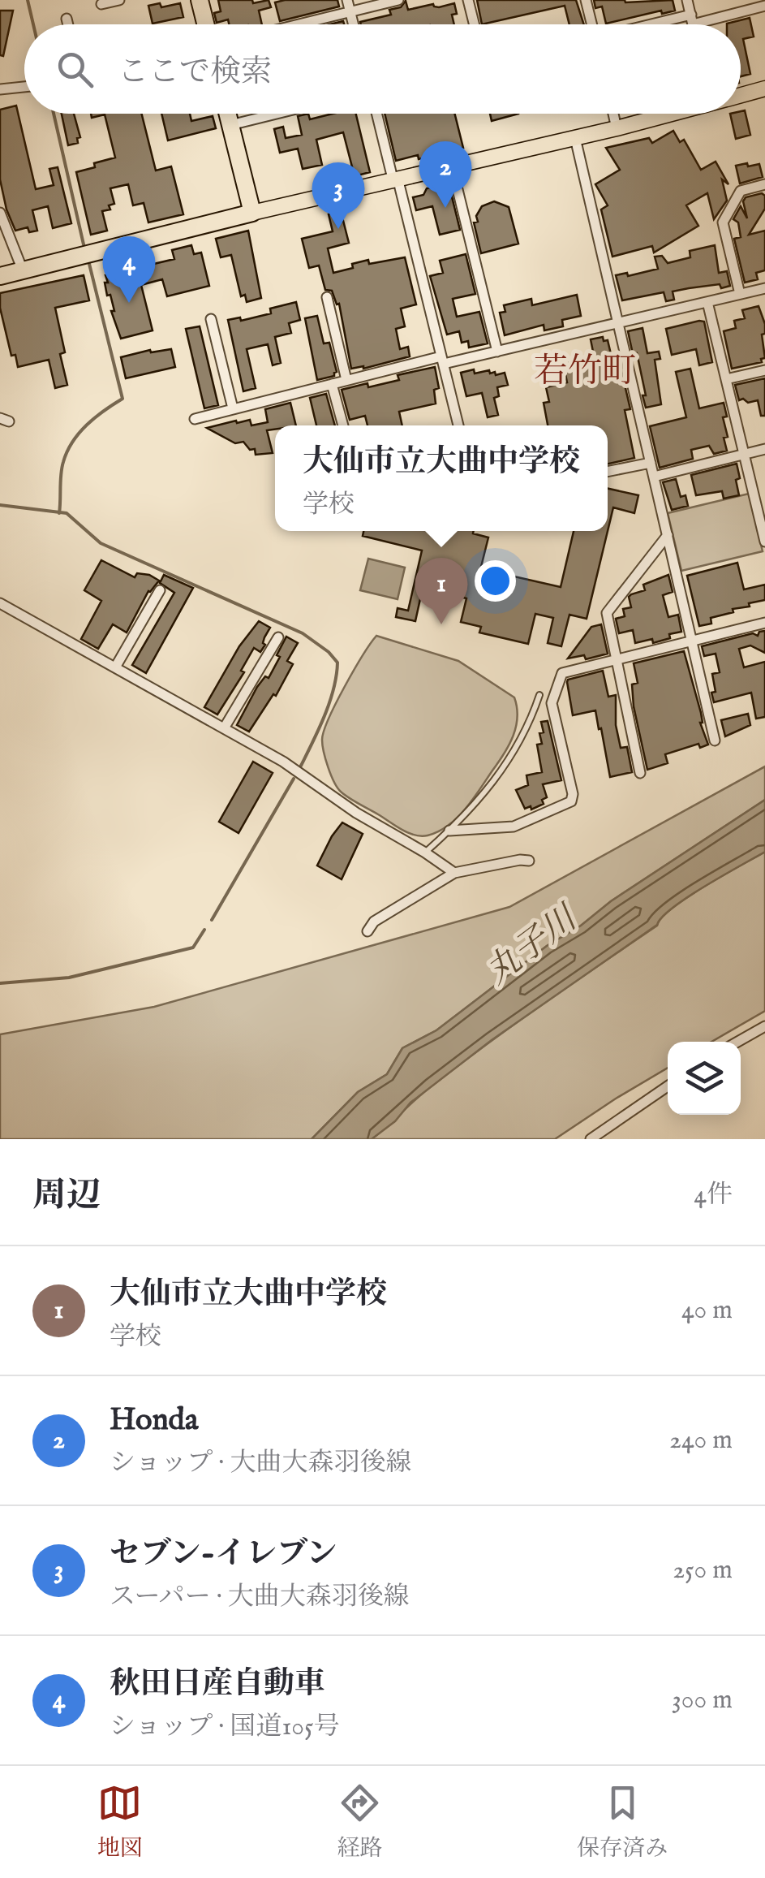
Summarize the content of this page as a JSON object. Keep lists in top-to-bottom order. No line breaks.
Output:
{"districts":["若竹町"],"water":["丸子川"],"page":{"search":"ここで検索","pins":["2","3","4","1"],"popup":["大仙市立大曲中学校","学校"],"heading":["周辺","4件"],"list":[{"mark":"1","name":"大仙市立大曲中学校","note":"学校","value":"40 m"},{"mark":"2","name":"Honda","note":"ショップ · 大曲大森羽後線","value":"240 m"},{"mark":"3","name":"セブン-イレブン","note":"スーパー · 大曲大森羽後線","value":"250 m"},{"mark":"4","name":"秋田日産自動車","note":"ショップ · 国道105号","value":"300 m"}],"nav":["地図","経路","保存済み"]}}
